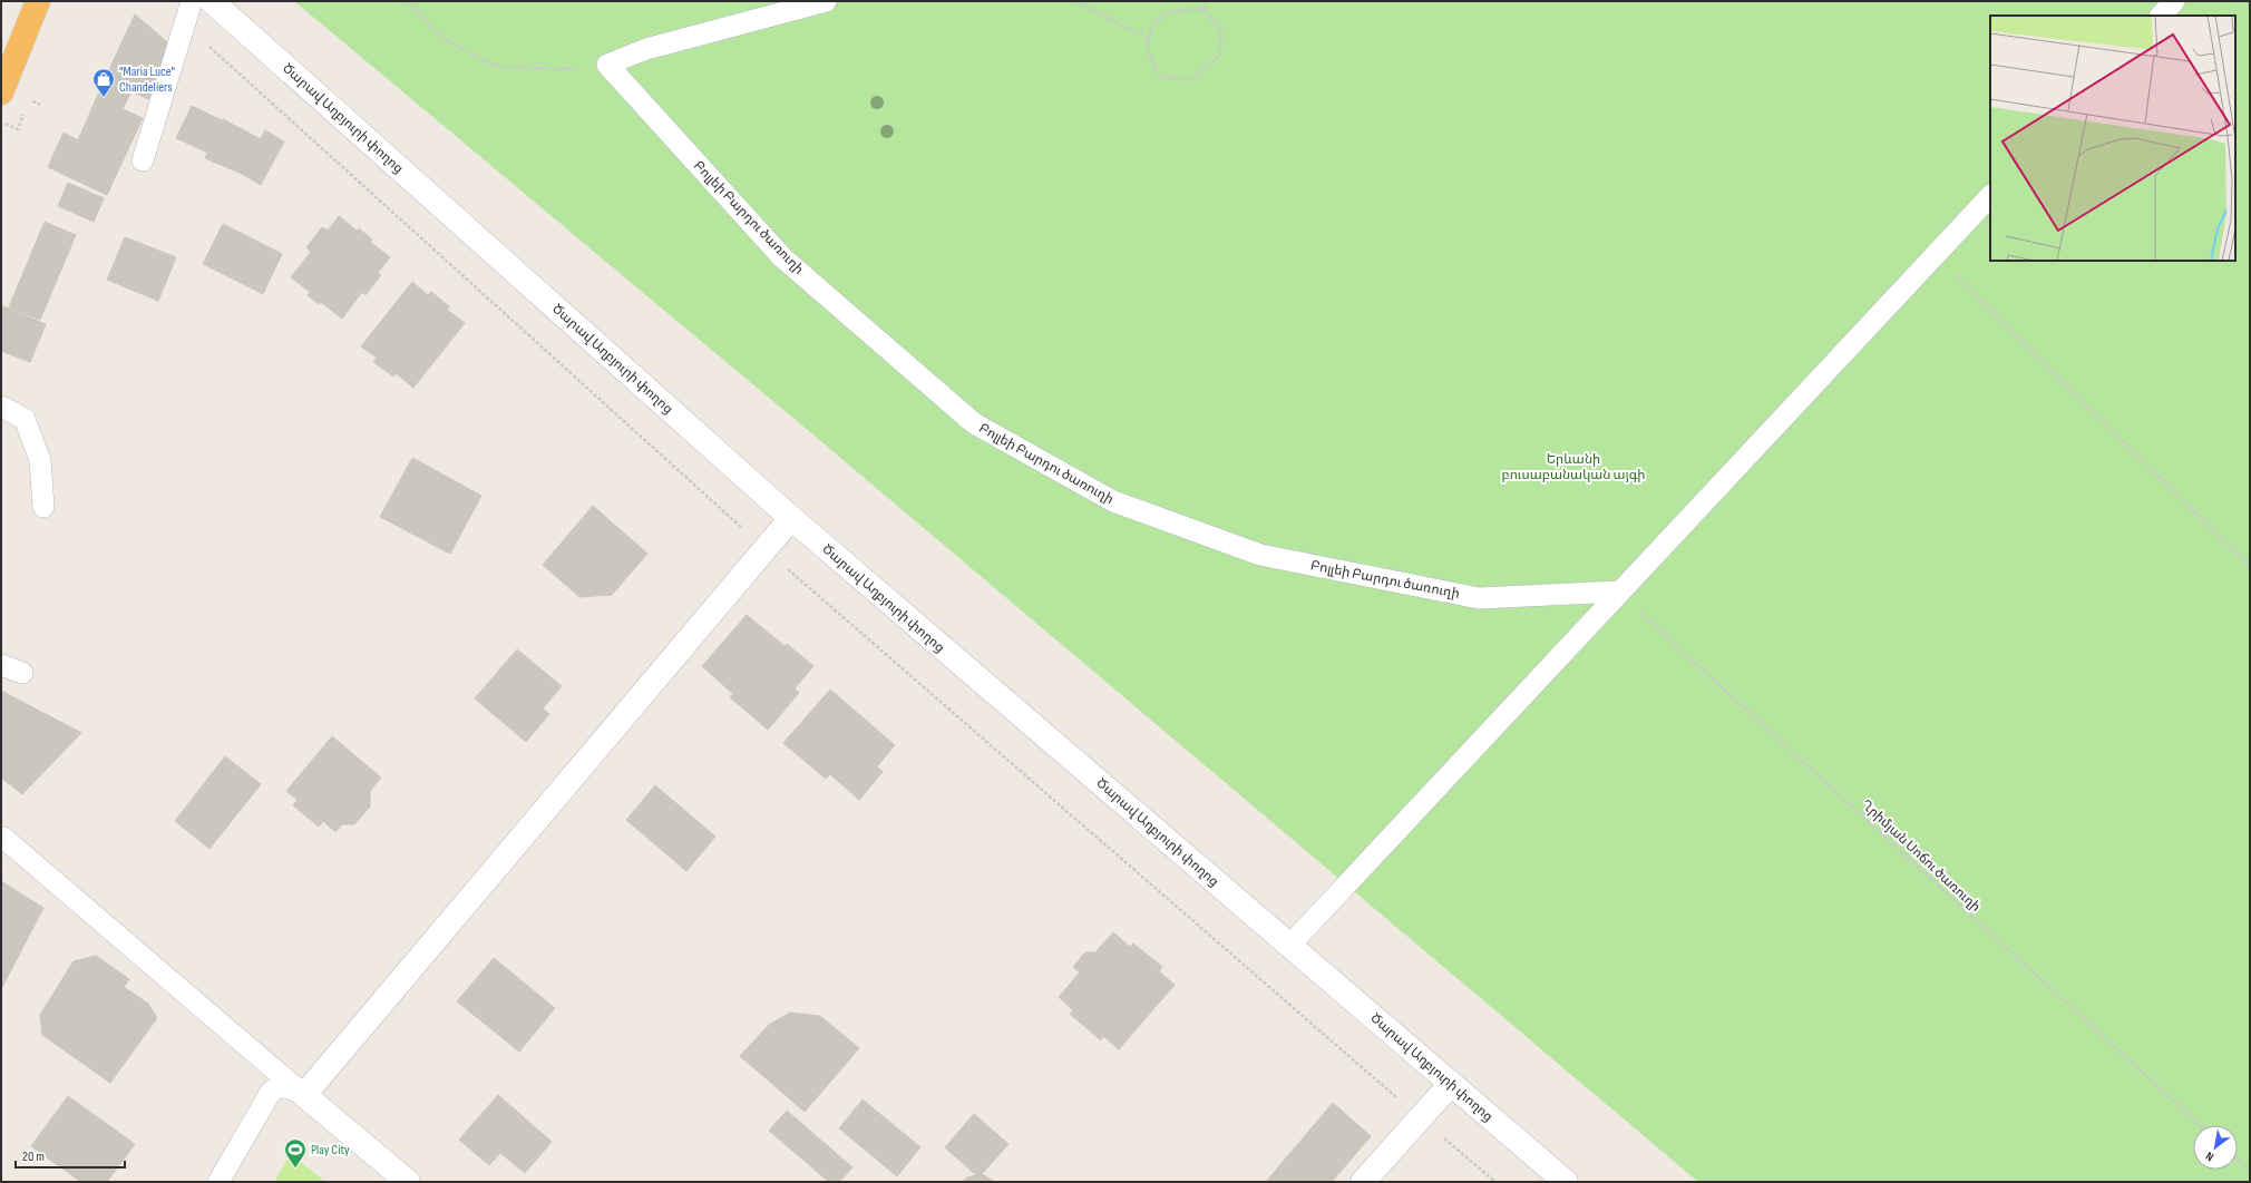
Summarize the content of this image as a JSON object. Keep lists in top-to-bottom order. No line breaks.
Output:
{"streets":{"main road":["Ծարավ Աղբյուրի փողոց"],"lane":["Բոլլեի Բարդու ծառուղի"],"path":["Ղրիմյան Սոճու ծառուղի"]},"crossings":[["Բոլլեի Բարդու ծառուղի","Ղրիմյան Սոճու ծառուղի"]],"parks":["Երևանի բուսաբանական այգի"],"places":{"shop":["\"Maria Luce\" Chandeliers"],"sports":["Play City"]},"scale_bar":"20 m","north":"bottom left"}
